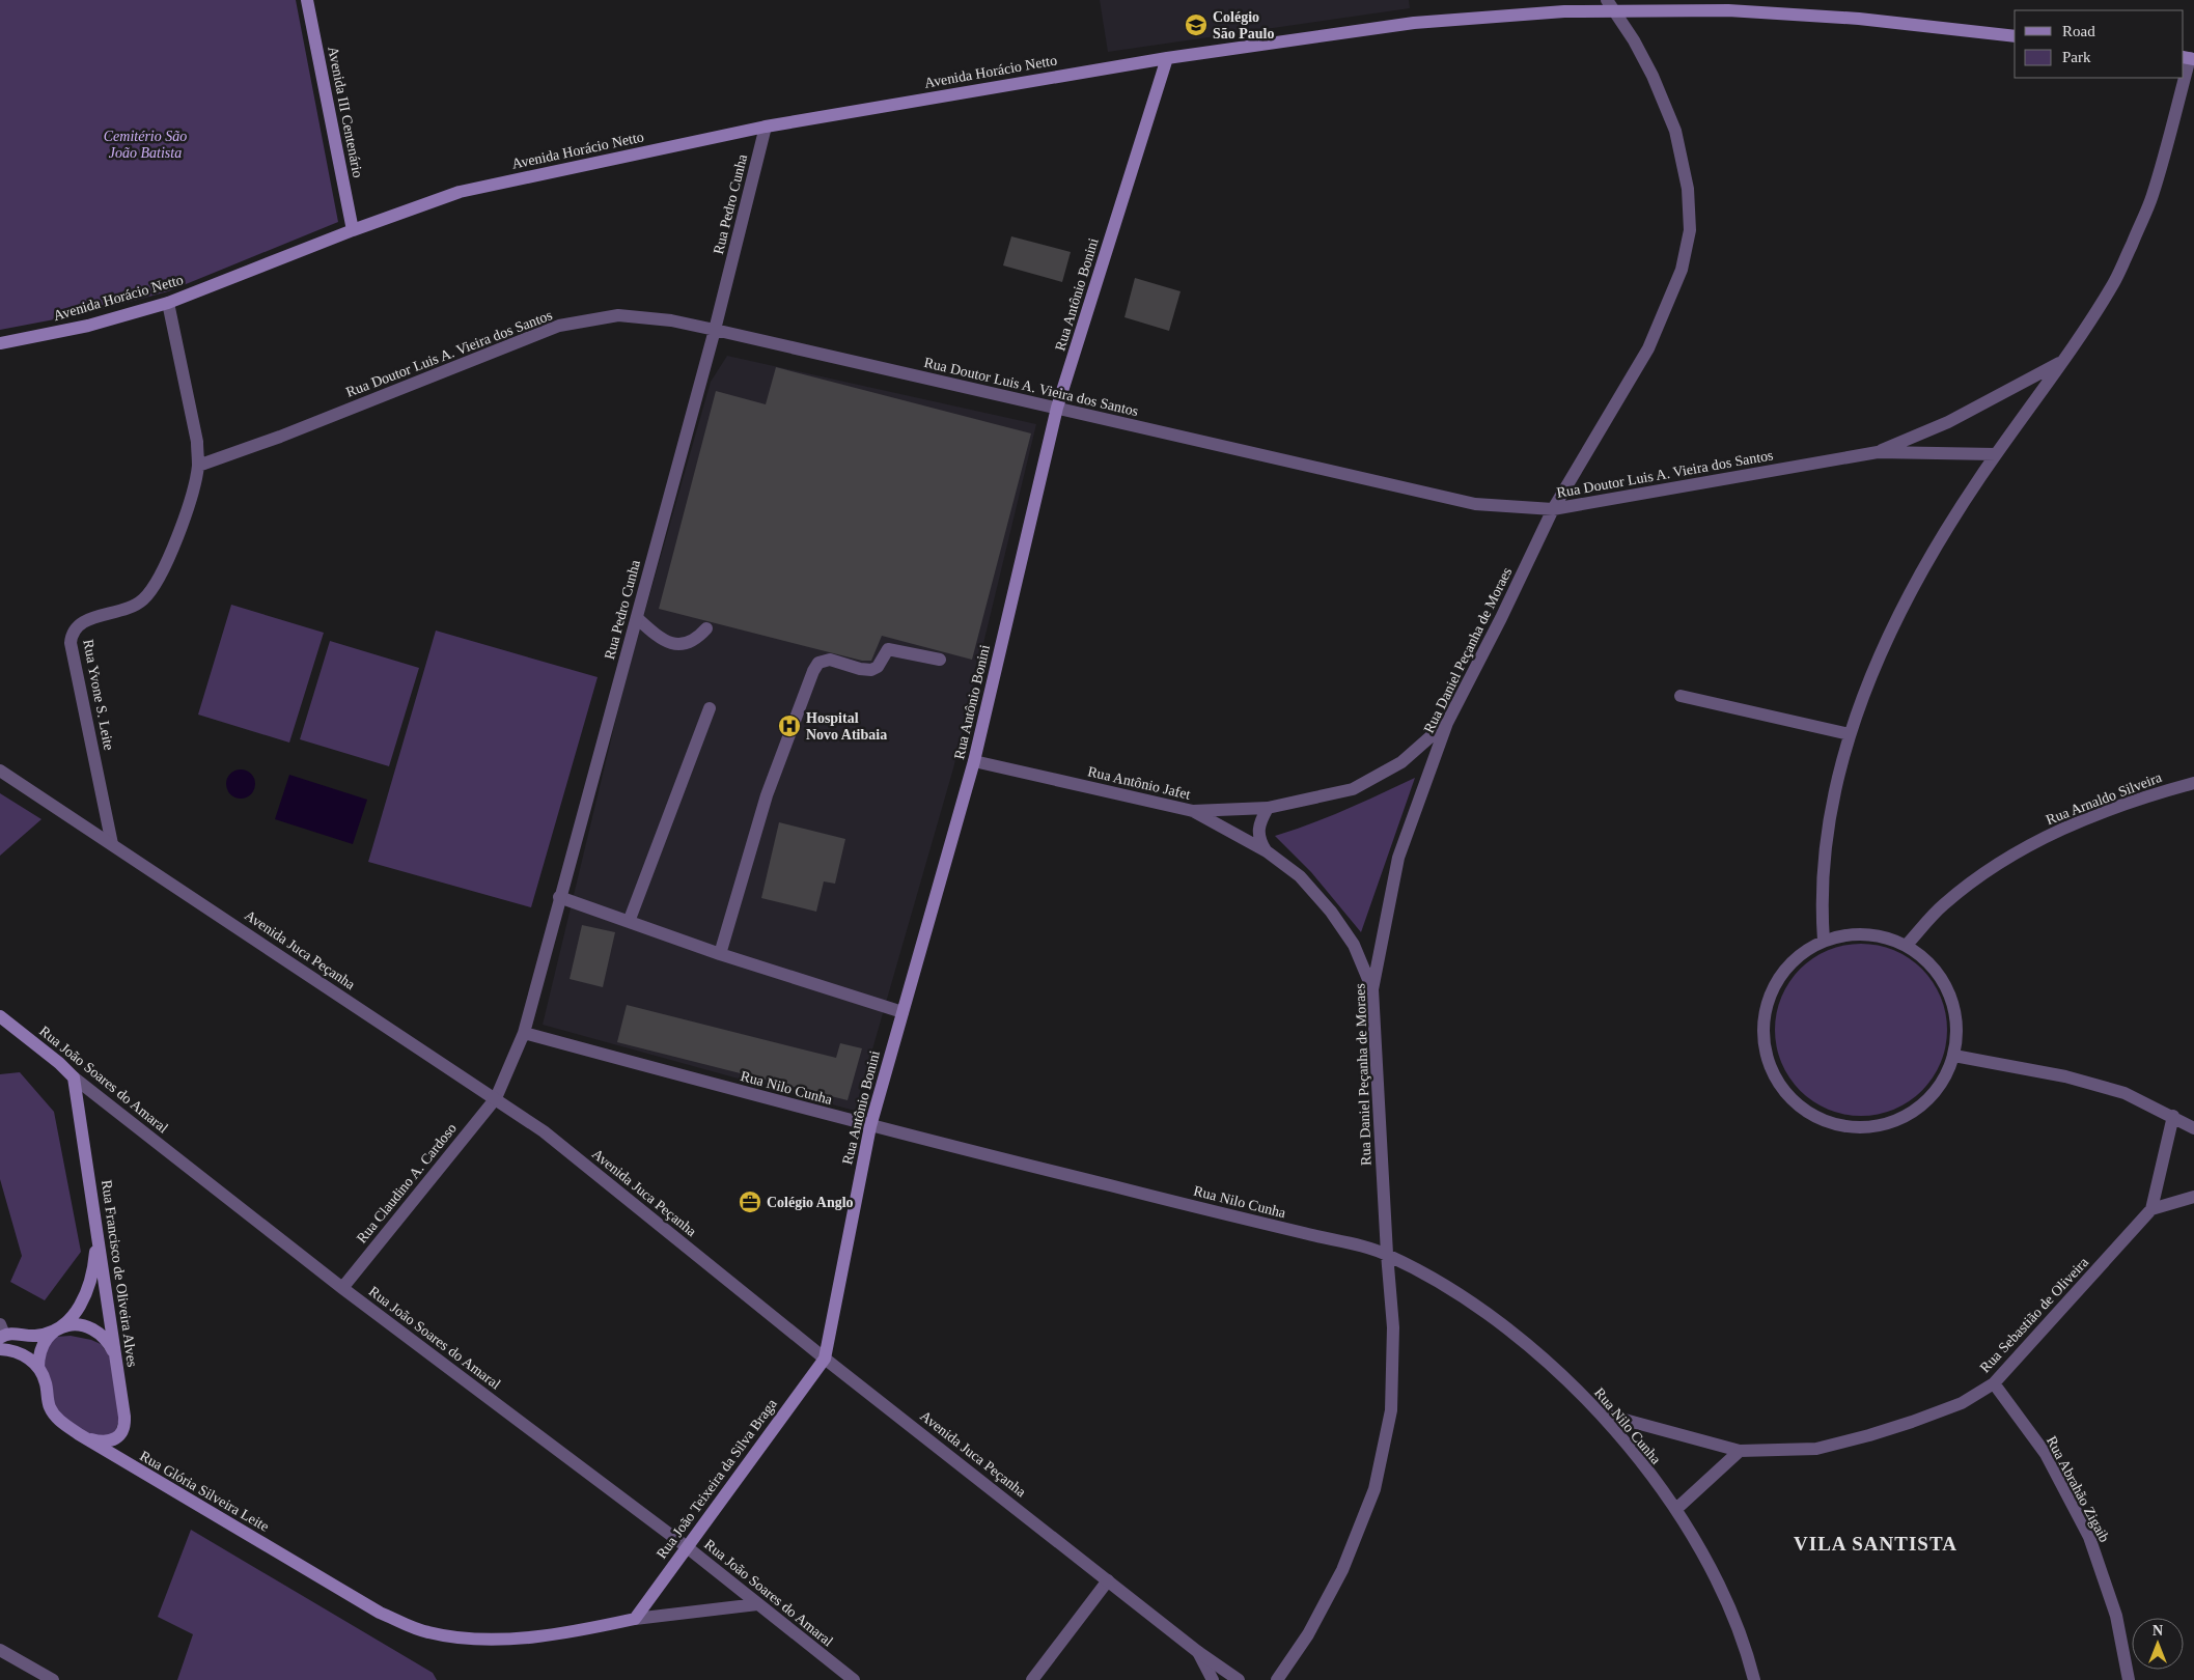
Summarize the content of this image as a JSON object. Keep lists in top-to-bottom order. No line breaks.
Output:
{"streets":{"main road":["Avenida Horácio Netto","Avenida III Centenário","Rua Antônio Bonini","Rua João Soares do Amaral","Rua Francisco de Oliveira Alves","Rua João Teixeira da Silva Braga","Rua Glória Silveira Leite"],"street":["Rua Pedro Cunha","Rua Doutor Luis A. Vieira dos Santos","Rua Daniel Peçanha de Moraes","Rua Yvone S. Leite","Rua Antônio Jafet","Rua Arnaldo Silveira","Avenida Juca Peçanha","Rua Nilo Cunha","Rua Claudino A. Cardoso","Rua Sebastião de Oliveira","Rua Abrahão Zigaib"]},"crossings":[["Avenida Horácio Netto","Avenida III Centenário"],["Avenida Horácio Netto","Rua Pedro Cunha"],["Avenida Horácio Netto","Rua Antônio Bonini"],["Avenida Horácio Netto","Rua Daniel Peçanha de Moraes"],["Avenida Horácio Netto","Rua Yvone S. Leite"],["Rua Pedro Cunha","Rua Doutor Luis A. Vieira dos Santos"],["Rua Pedro Cunha","Avenida Juca Peçanha"],["Rua Pedro Cunha","Rua Nilo Cunha"],["Rua Pedro Cunha","Rua Claudino A. Cardoso"],["Rua Antônio Bonini","Rua Doutor Luis A. Vieira dos Santos"],["Rua Antônio Bonini","Rua Antônio Jafet"],["Rua Antônio Bonini","Avenida Juca Peçanha"],["Rua Antônio Bonini","Rua Nilo Cunha"],["Rua Antônio Bonini","Rua João Teixeira da Silva Braga"],["Rua Doutor Luis A. Vieira dos Santos","Rua Daniel Peçanha de Moraes"],["Rua Doutor Luis A. Vieira dos Santos","Rua Yvone S. Leite"],["Rua Daniel Peçanha de Moraes","Rua Antônio Jafet"],["Rua Daniel Peçanha de Moraes","Rua Nilo Cunha"],["Rua Yvone S. Leite","Avenida Juca Peçanha"],["Avenida Juca Peçanha","Rua Claudino A. Cardoso"],["Avenida Juca Peçanha","Rua João Teixeira da Silva Braga"],["Rua João Soares do Amaral","Rua Claudino A. Cardoso"],["Rua João Soares do Amaral","Rua Francisco de Oliveira Alves"],["Rua João Soares do Amaral","Rua João Teixeira da Silva Braga"],["Rua Nilo Cunha","Rua Sebastião de Oliveira"],["Rua Francisco de Oliveira Alves","Rua Glória Silveira Leite"],["Rua Sebastião de Oliveira","Rua Abrahão Zigaib"],["Rua João Teixeira da Silva Braga","Rua Glória Silveira Leite"]],"districts":["VILA SANTISTA"],"parks":["Cemitério São João Batista"],"places":{"school or university":["Colégio São Paulo"],"hospital":["Hospital Novo Atibaia"],"office":["Colégio Anglo"]},"legend":["Road","Park"],"north":"top"}
